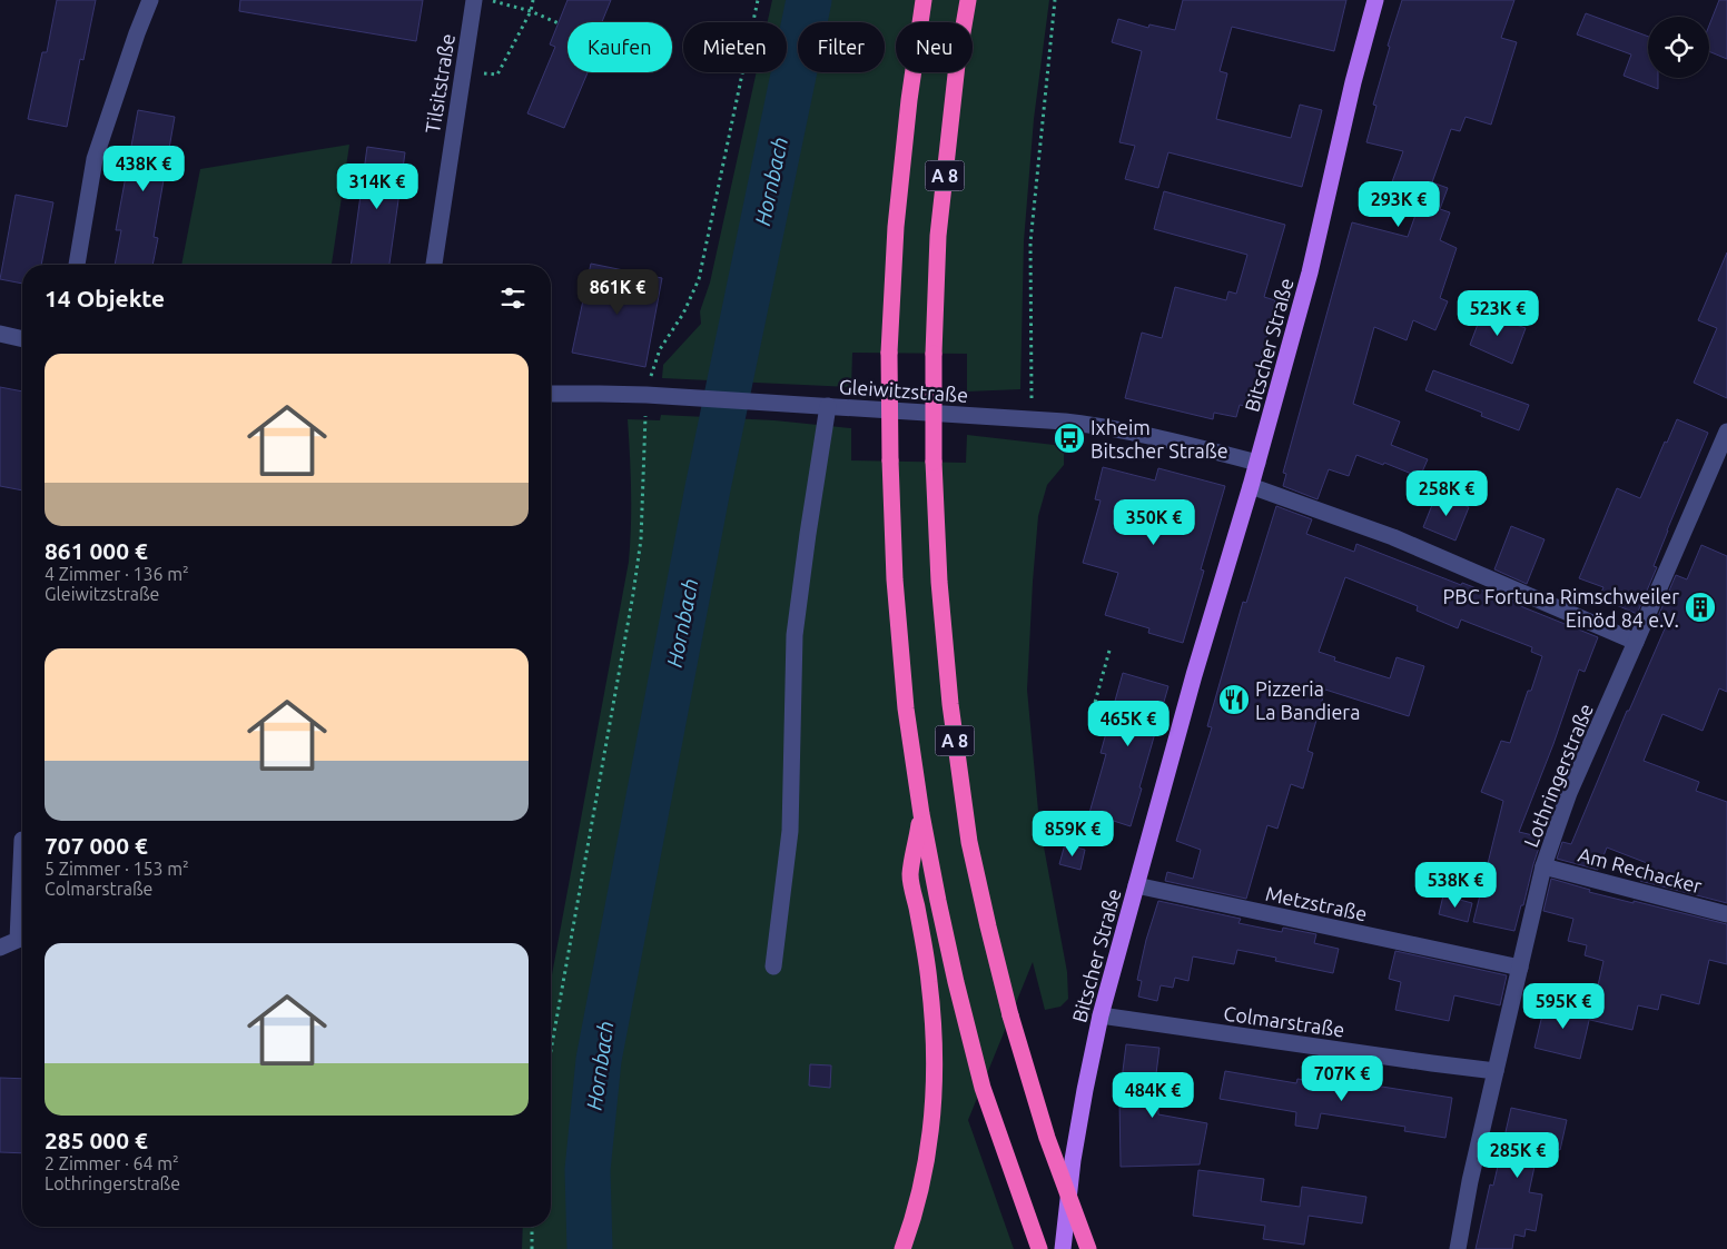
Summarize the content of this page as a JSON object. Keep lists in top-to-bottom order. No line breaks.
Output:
{"streets":{"highway":["A 8"],"main road":["Bitscher Straße"],"street":["Tilsitstraße","Gleiwitzstraße","Lothringerstraße","Am Rechacker","Metzstraße","Colmarstraße"]},"crossings":[["Bitscher Straße","Gleiwitzstraße"],["Bitscher Straße","Metzstraße"],["Bitscher Straße","Colmarstraße"],["Lothringerstraße","Am Rechacker"],["Lothringerstraße","Metzstraße"],["Lothringerstraße","Colmarstraße"]],"water":["Hornbach"],"places":{"bus stop":["Ixheim Bitscher Straße"],"building":["PBC Fortuna Rimschweiler Einöd 84 e.V."],"restaurant":["Pizzeria La Bandiera"]},"page":{"chip":["Kaufen","Mieten","Filter","Neu"],"price":["438K €","314K €","293K €","861K €","523K €","258K €","350K €","465K €","859K €","538K €","595K €","707K €","484K €","285K €"],"heading":"14 Objekte","list":[{"name":"861 000 €","note":"4 Zimmer · 136 m² · Gleiwitzstraße"},{"name":"707 000 €","note":"5 Zimmer · 153 m² · Colmarstraße"},{"name":"285 000 €","note":"2 Zimmer · 64 m² · Lothringerstraße"}]}}
